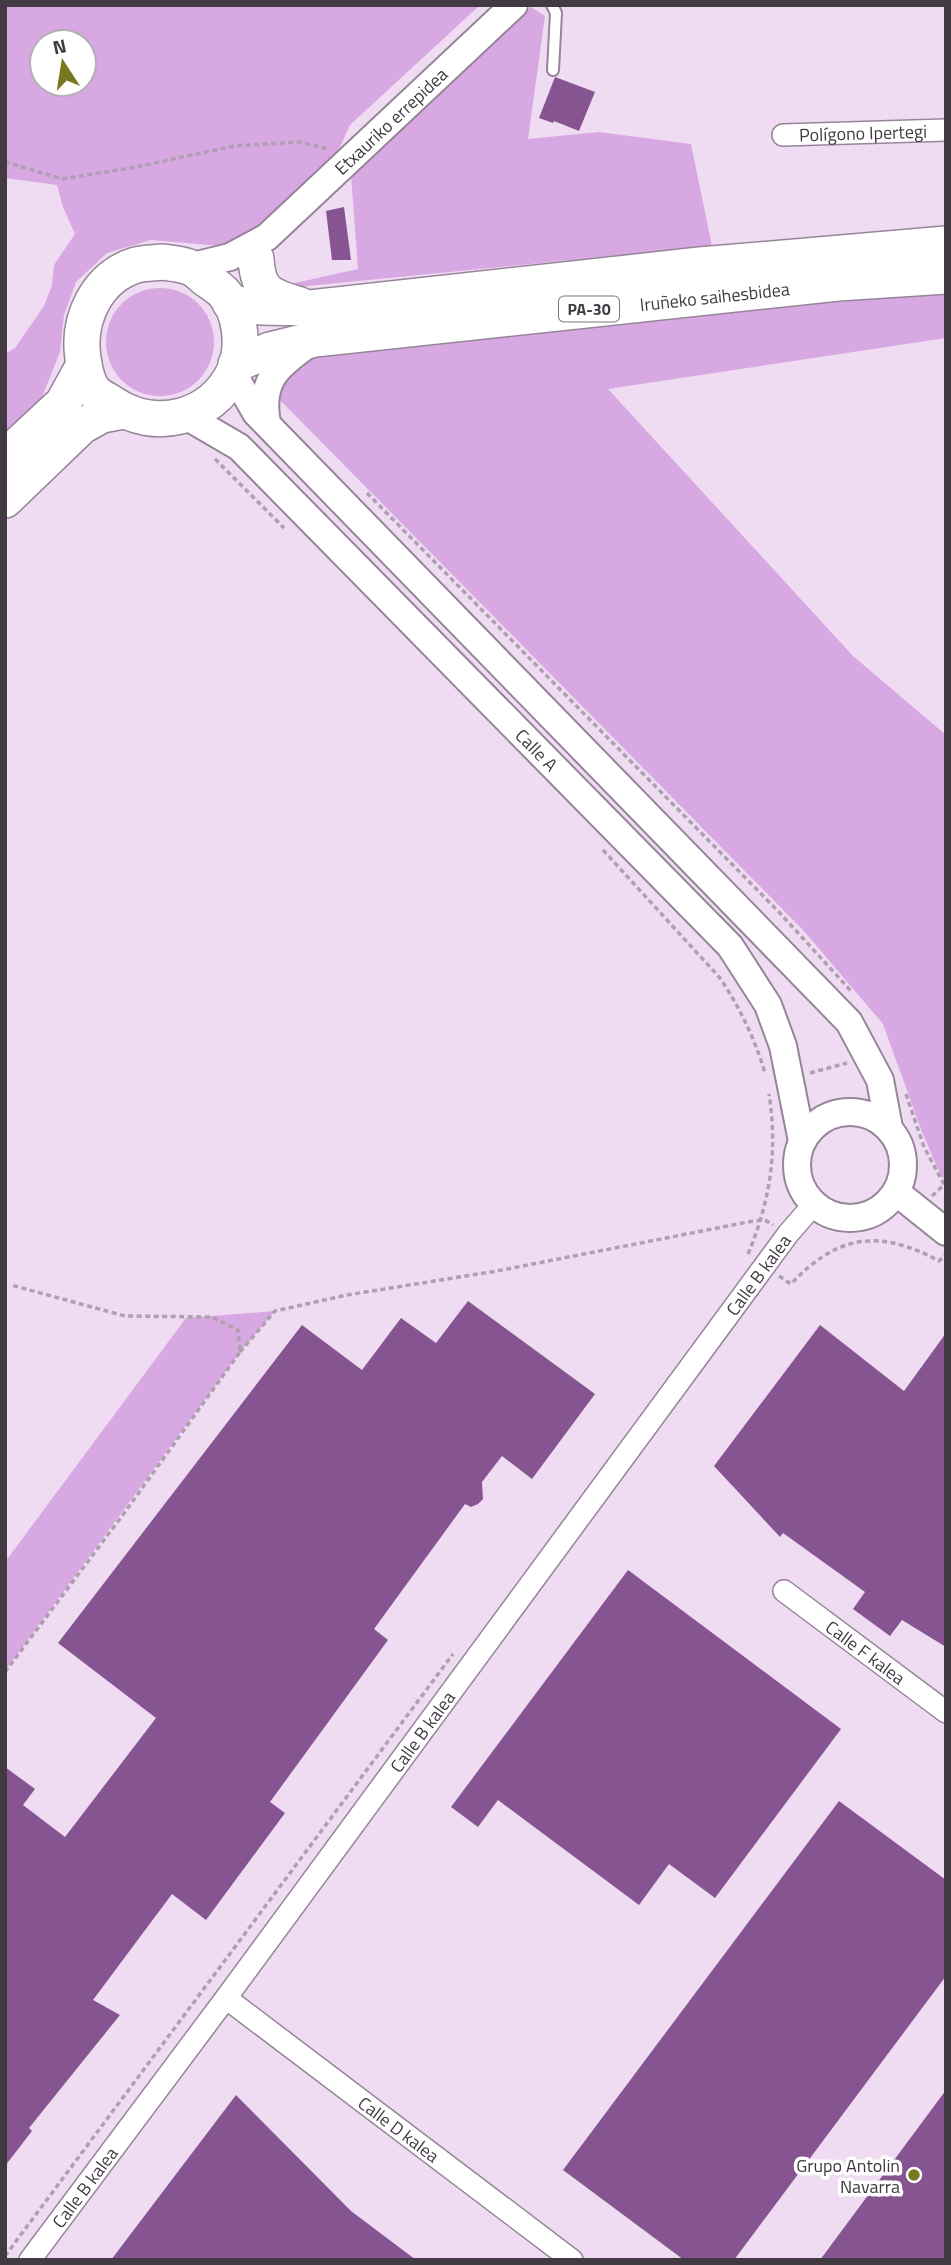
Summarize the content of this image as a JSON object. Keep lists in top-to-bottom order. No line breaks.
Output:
{"streets":{"highway":["Iruñeko saihesbidea","PA-30"],"street":["Etxauriko errepidea","Polígono Ipertegi","Calle A","Calle B kalea","Calle F kalea","Calle D kalea"]},"crossings":[["Etxauriko errepidea","Iruñeko saihesbidea"],["Etxauriko errepidea","Calle A"],["Iruñeko saihesbidea","Calle A"],["Calle A","Calle B kalea"],["Calle B kalea","Calle D kalea"]],"places":["Grupo Antolin Navarra"],"north":"top"}
